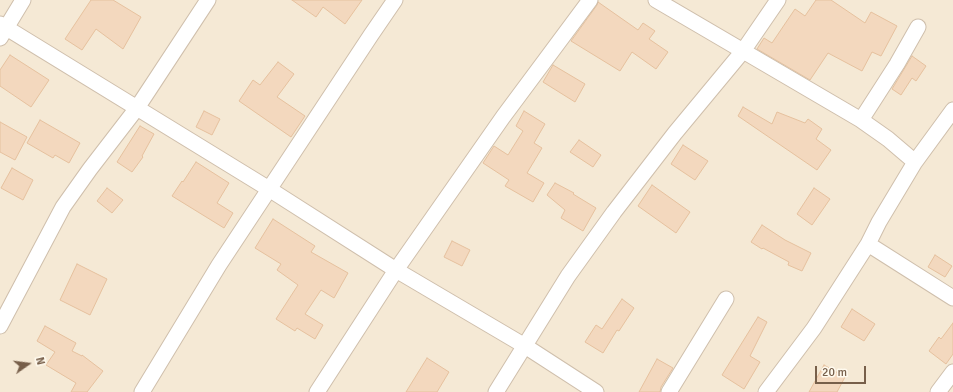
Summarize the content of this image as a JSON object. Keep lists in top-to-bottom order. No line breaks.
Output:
{"scale_bar":"20 m","north":"right"}
